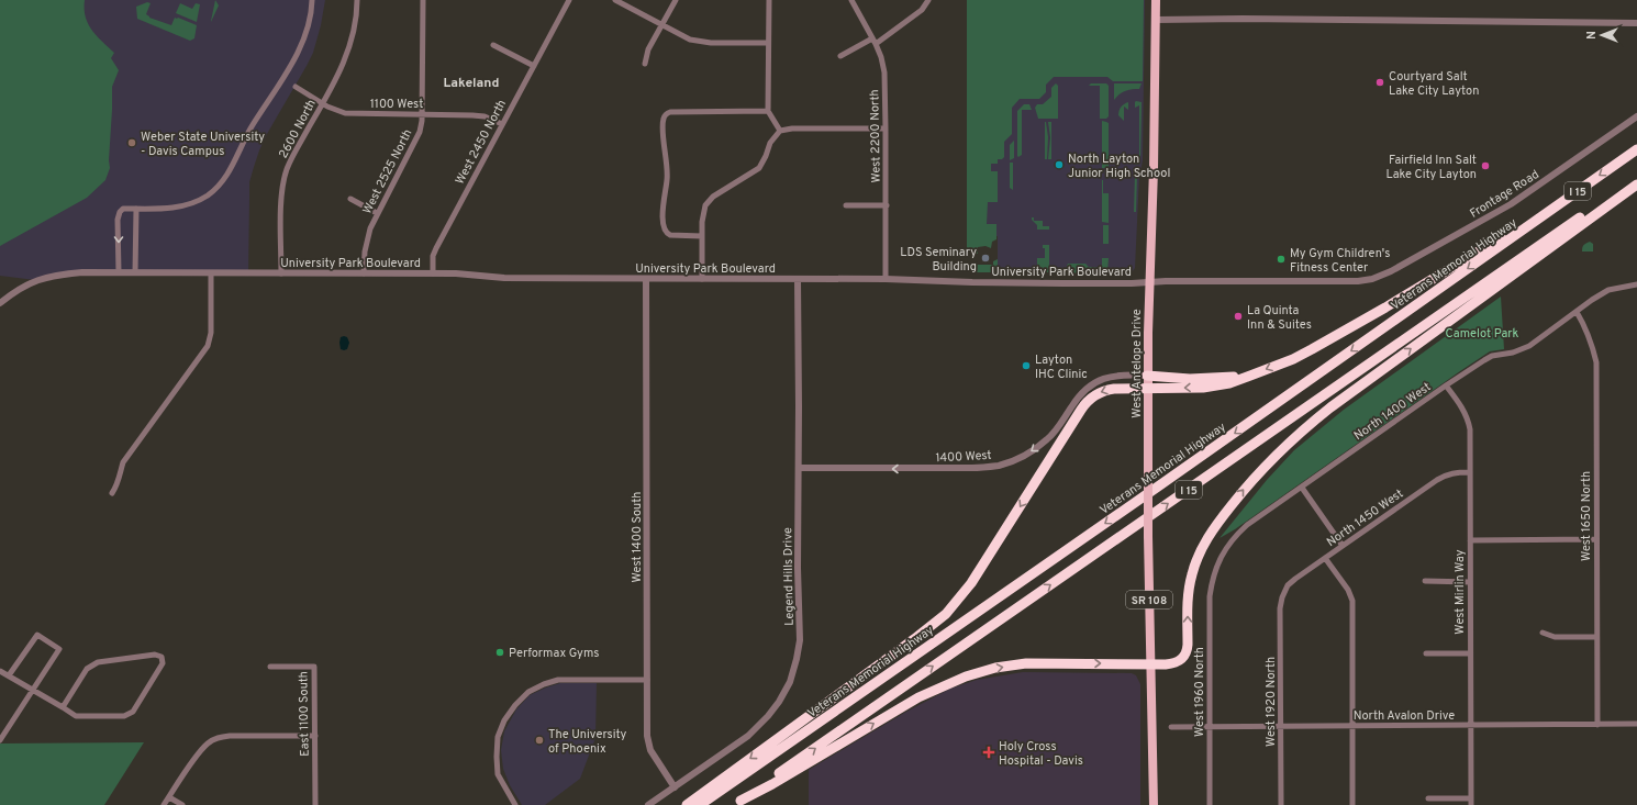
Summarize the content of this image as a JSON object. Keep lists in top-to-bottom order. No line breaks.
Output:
{"streets":{"highway":["I 15","Veterans Memorial Highway"],"main road":["West Antelope Drive","SR 108"],"street":["1100 West","2600 North","West 2200 North","West 2450 North","West 2525 North","Frontage Road","University Park Boulevard","North 1400 West","1400 West","West 1650 North","North 1450 West","West 1400 South","Legend Hills Drive","West Mirlin Way","West 1960 North","West 1920 North","East 1100 South","North Avalon Drive"]},"crossings":[["1100 West","2600 North"],["1100 West","West 2450 North"],["1100 West","West 2525 North"],["2600 North","University Park Boulevard"],["West 2200 North","University Park Boulevard"],["West 2450 North","University Park Boulevard"],["West 2525 North","University Park Boulevard"],["Frontage Road","University Park Boulevard"],["University Park Boulevard","West Antelope Drive"],["University Park Boulevard","West 1400 South"],["University Park Boulevard","Legend Hills Drive"],["West Antelope Drive","1400 West"],["North 1400 West","West 1650 North"],["North 1400 West","West Mirlin Way"],["North 1400 West","West 1960 North"],["1400 West","Legend Hills Drive"],["West 1650 North","North Avalon Drive"],["North 1450 West","West Mirlin Way"],["North 1450 West","West 1920 North"],["West 1400 South","Legend Hills Drive"],["West Mirlin Way","North Avalon Drive"],["West 1960 North","North Avalon Drive"],["West 1920 North","North Avalon Drive"]],"one_way":["1400 West"],"districts":["Lakeland"],"parks":["Camelot Park"],"places":{"other":["Courtyard Salt Lake City Layton","Weber State University - Davis Campus","North Layton Junior High School","Fairfield Inn Salt Lake City Layton","LDS Seminary Building","My Gym Children's Fitness Center","La Quinta Inn & Suites","Layton IHC Clinic","Performax Gyms","The University of Phoenix"],"health":["Holy Cross Hospital - Davis"]},"north":"left"}
